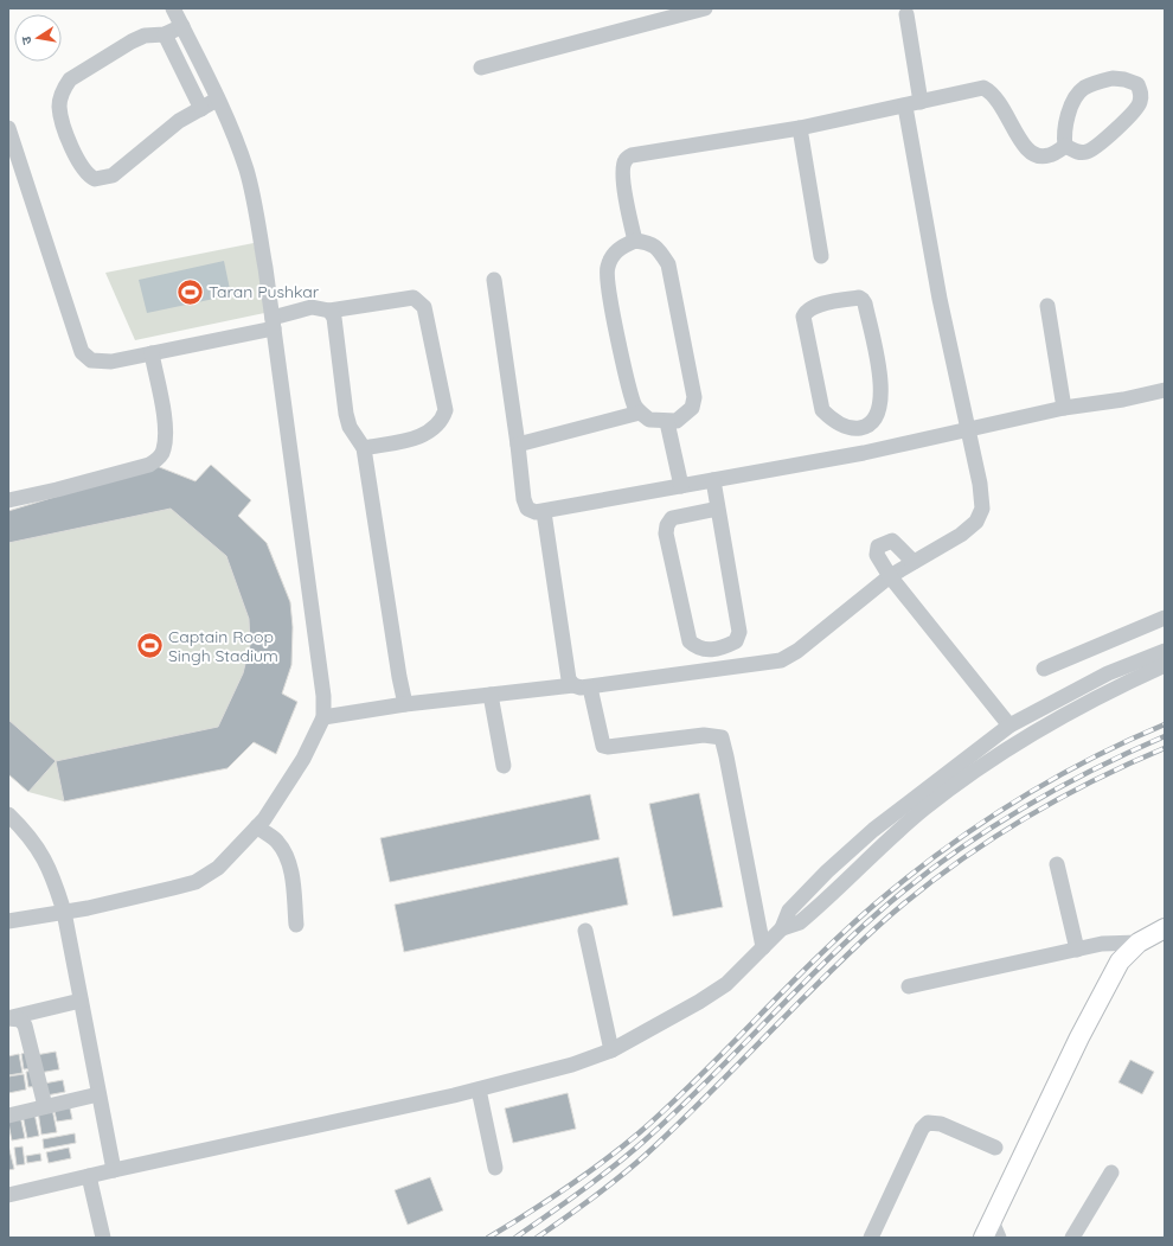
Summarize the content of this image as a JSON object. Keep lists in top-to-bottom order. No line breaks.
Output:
{"places":{"sports":["Taran Pushkar","Captain Roop Singh Stadium"]},"north":"left"}
